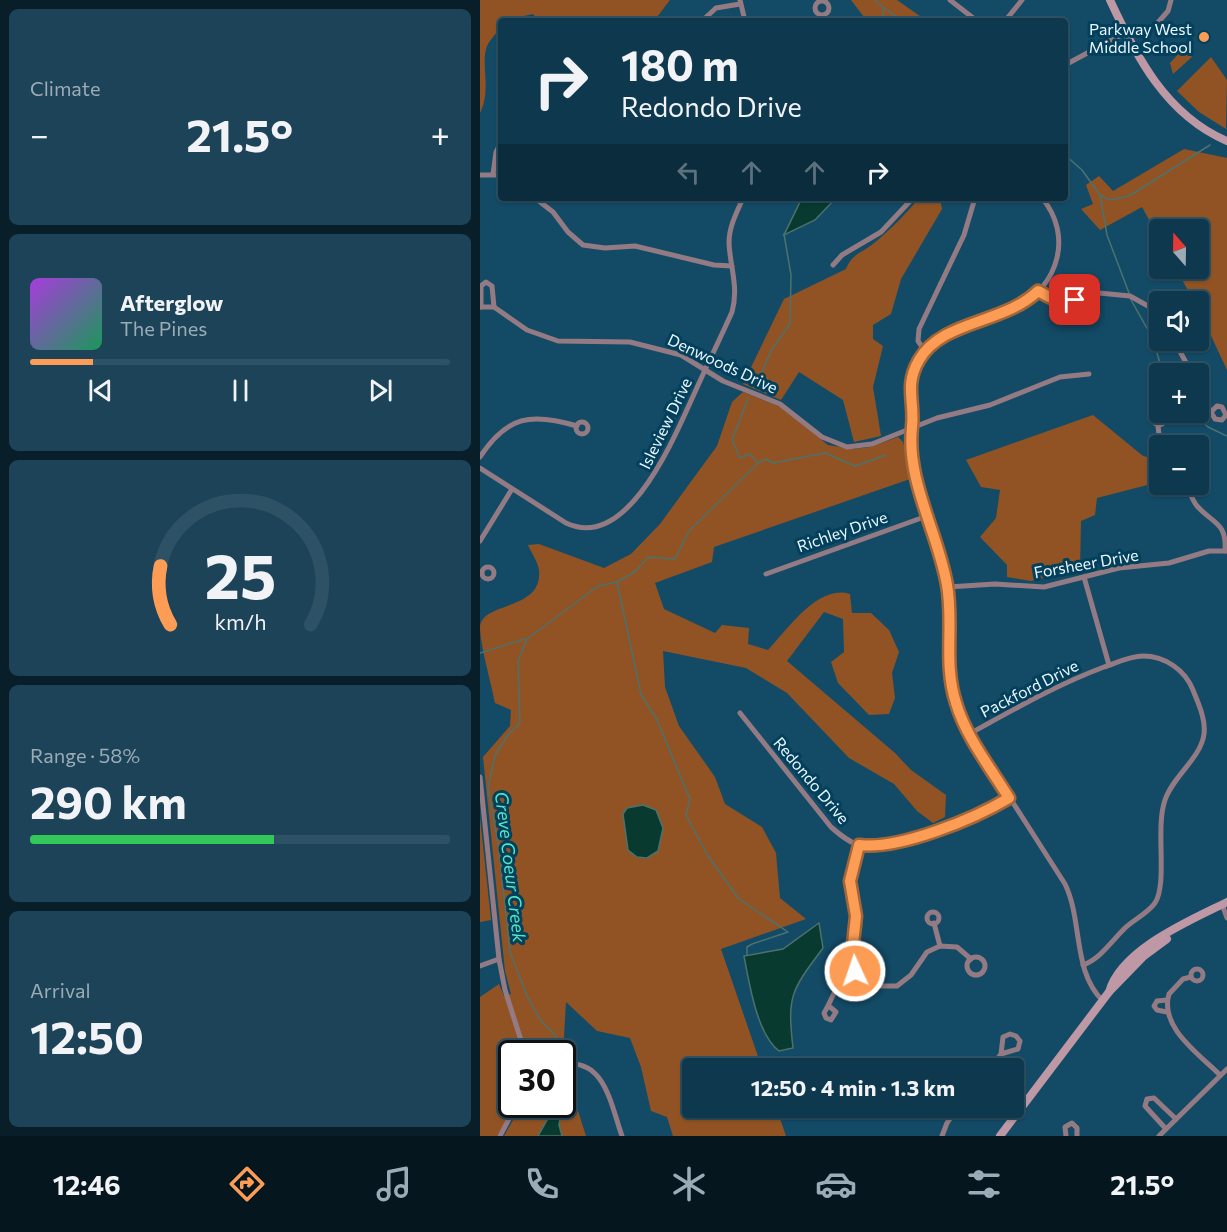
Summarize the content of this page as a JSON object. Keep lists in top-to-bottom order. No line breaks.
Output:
{"streets":{"street":["Denwoods Drive","Isleview Drive","Richley Drive","Forsheer Drive","Packford Drive","Redondo Drive"]},"crossings":[["Denwoods Drive","Isleview Drive"]],"water":["Creve Coeur Creek"],"places":["Parkway West Middle School"],"north":"top","page":{"tile":["Climate",["Range · 58%","290 km"],["Arrival","12:50"]],"turn":["180 m","Redondo Drive"],"heat":["−","21.5°","+"],"map_buttons":["+","−"],"song":["Afterglow","The Pines"],"limit":"30","trip":"12:50 · 4 min · 1.3 km","tabs":["12:46","21.5°"],"gauge":["25","km/h"]}}
